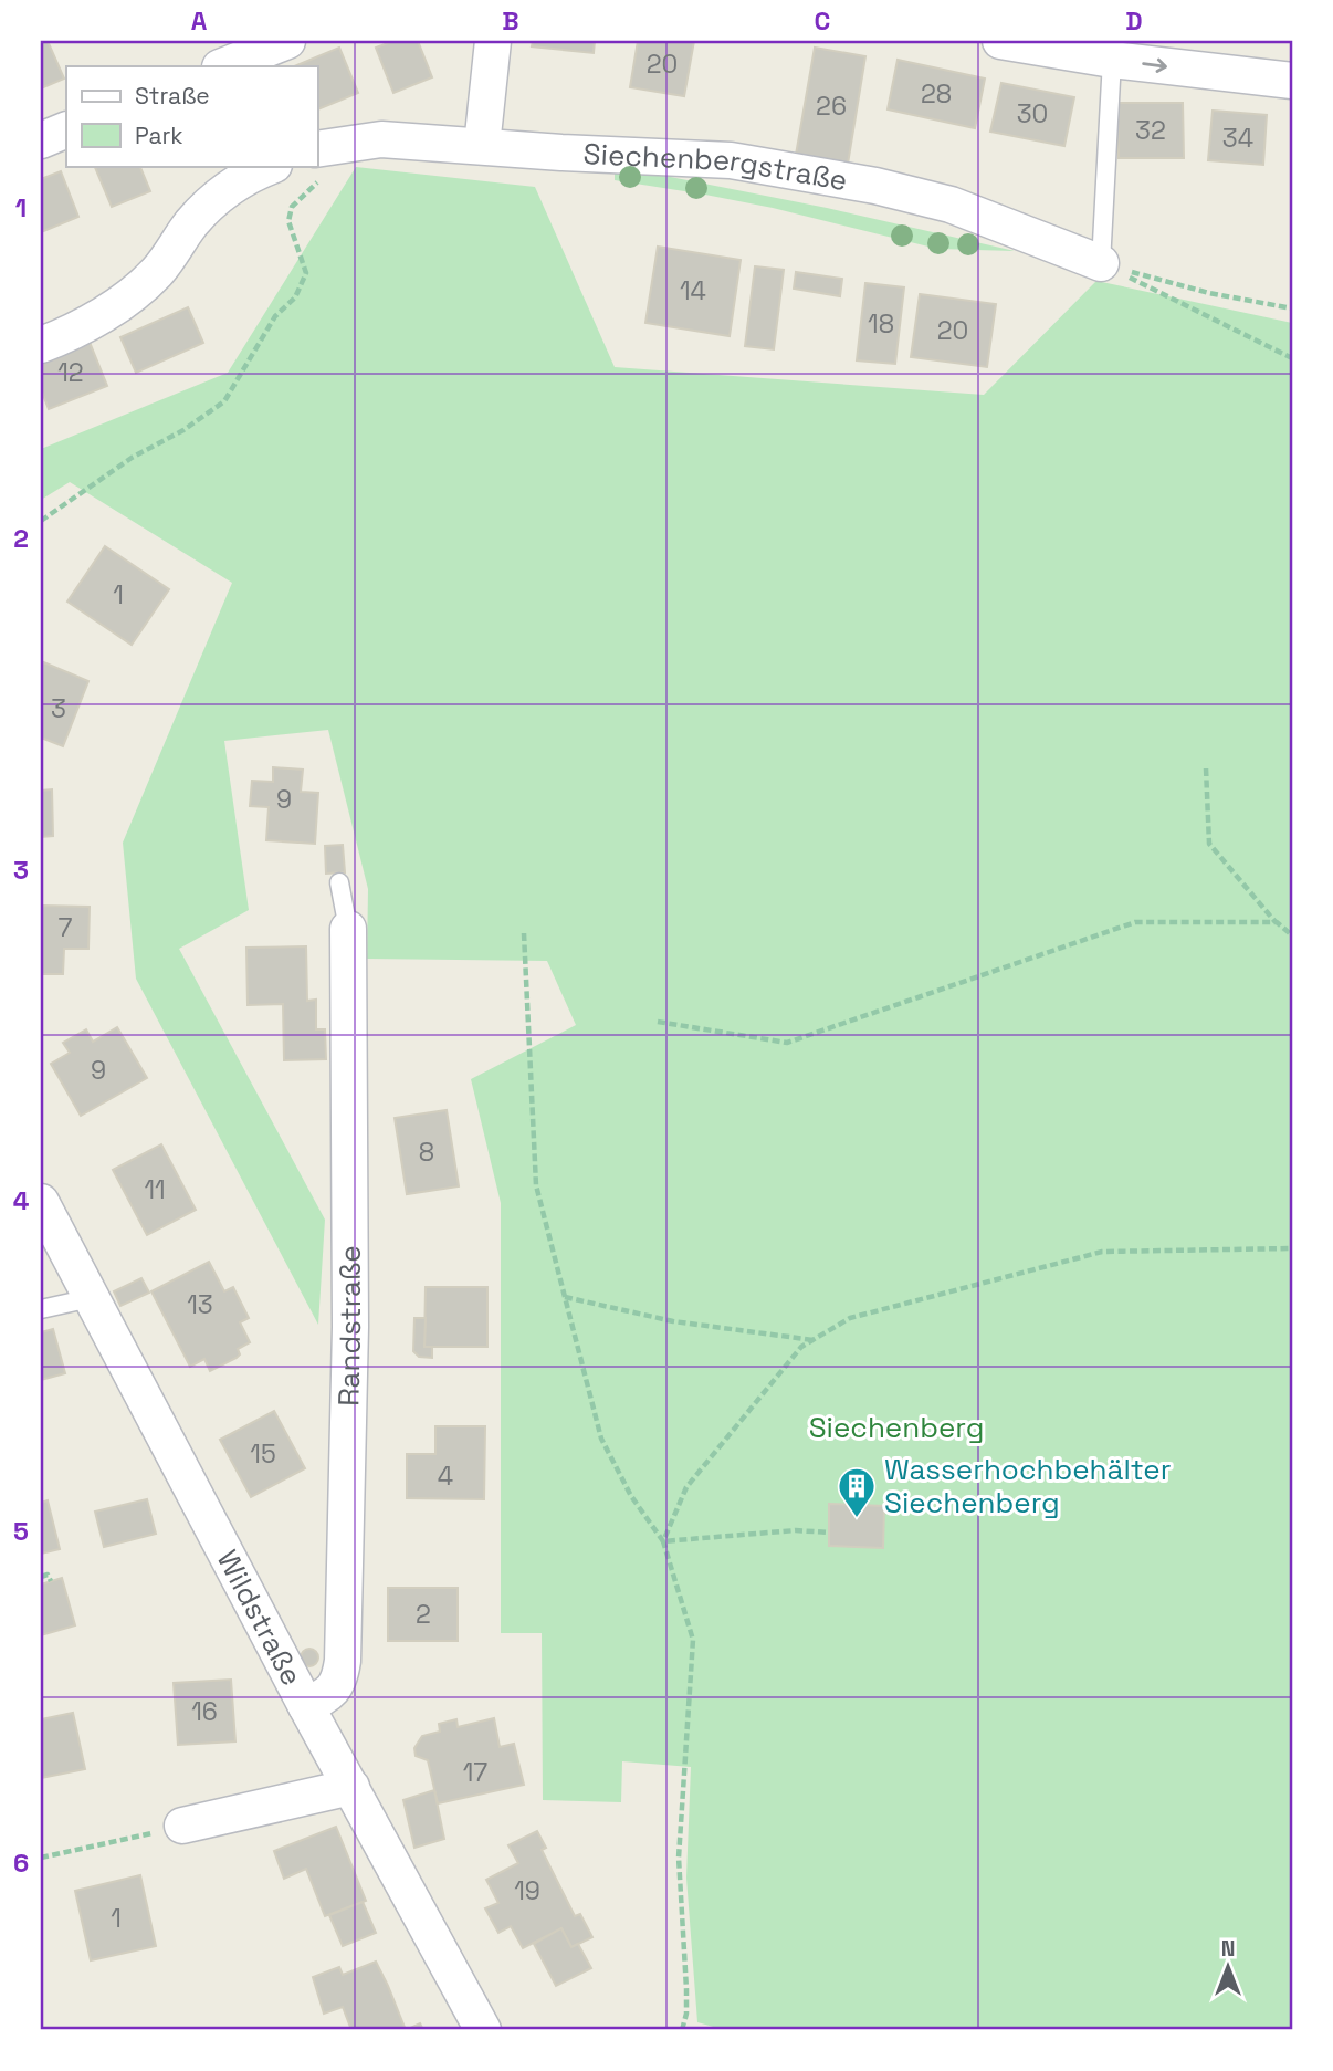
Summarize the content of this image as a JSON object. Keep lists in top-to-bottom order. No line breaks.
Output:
{"streets":{"street":["Siechenbergstraße","Randstraße","Wildstraße"]},"crossings":[["Randstraße","Wildstraße"]],"parks":["Siechenberg"],"places":{"building":["Wasserhochbehälter Siechenberg"]},"house_numbers":["20","28","26","30","32","34","14","18","20","12","1","3","9","7","9","8","11","13","15","4","2","16","17","19","1"],"legend":["Straße","Park"],"north":"top","grid":{"columns":["A","B","C","D"],"rows":["1","2","3","4","5","6"]}}
